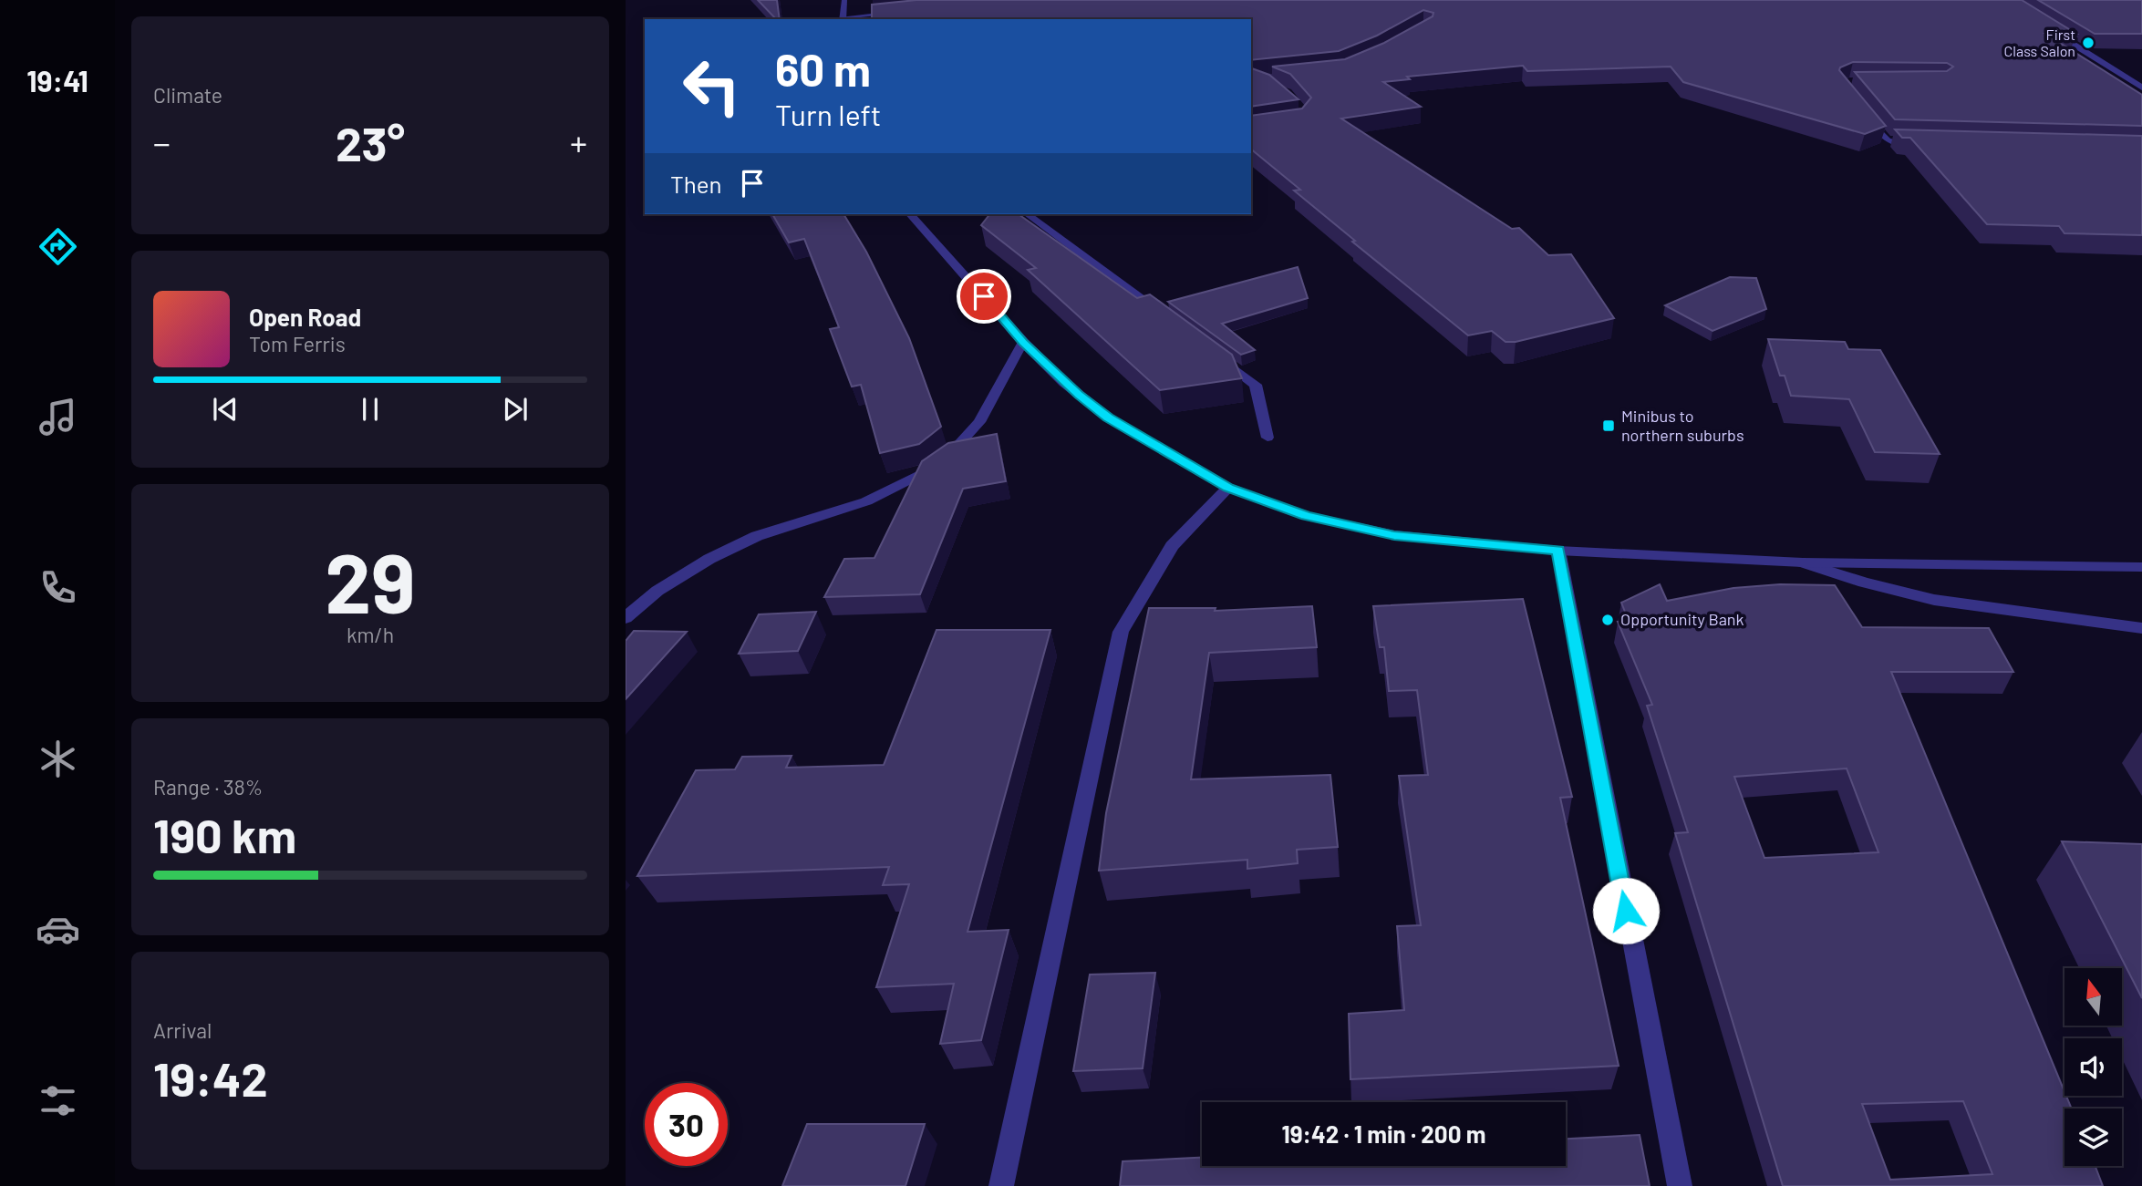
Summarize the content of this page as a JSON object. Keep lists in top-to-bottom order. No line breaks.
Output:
{"places":{"other":["First Class Salon","Opportunity Bank"],"transit":["Minibus to northern suburbs"]},"north":"top","page":{"tabs":"19:41","tile":["Climate",["29","km/h"],["Range · 38%","190 km"],["Arrival","19:42"]],"turn":["60 m","Turn left"],"heat":["−","23°","+"],"then":"Then","song":["Open Road","Tom Ferris"],"limit":"30","trip":"19:42 · 1 min · 200 m"}}
